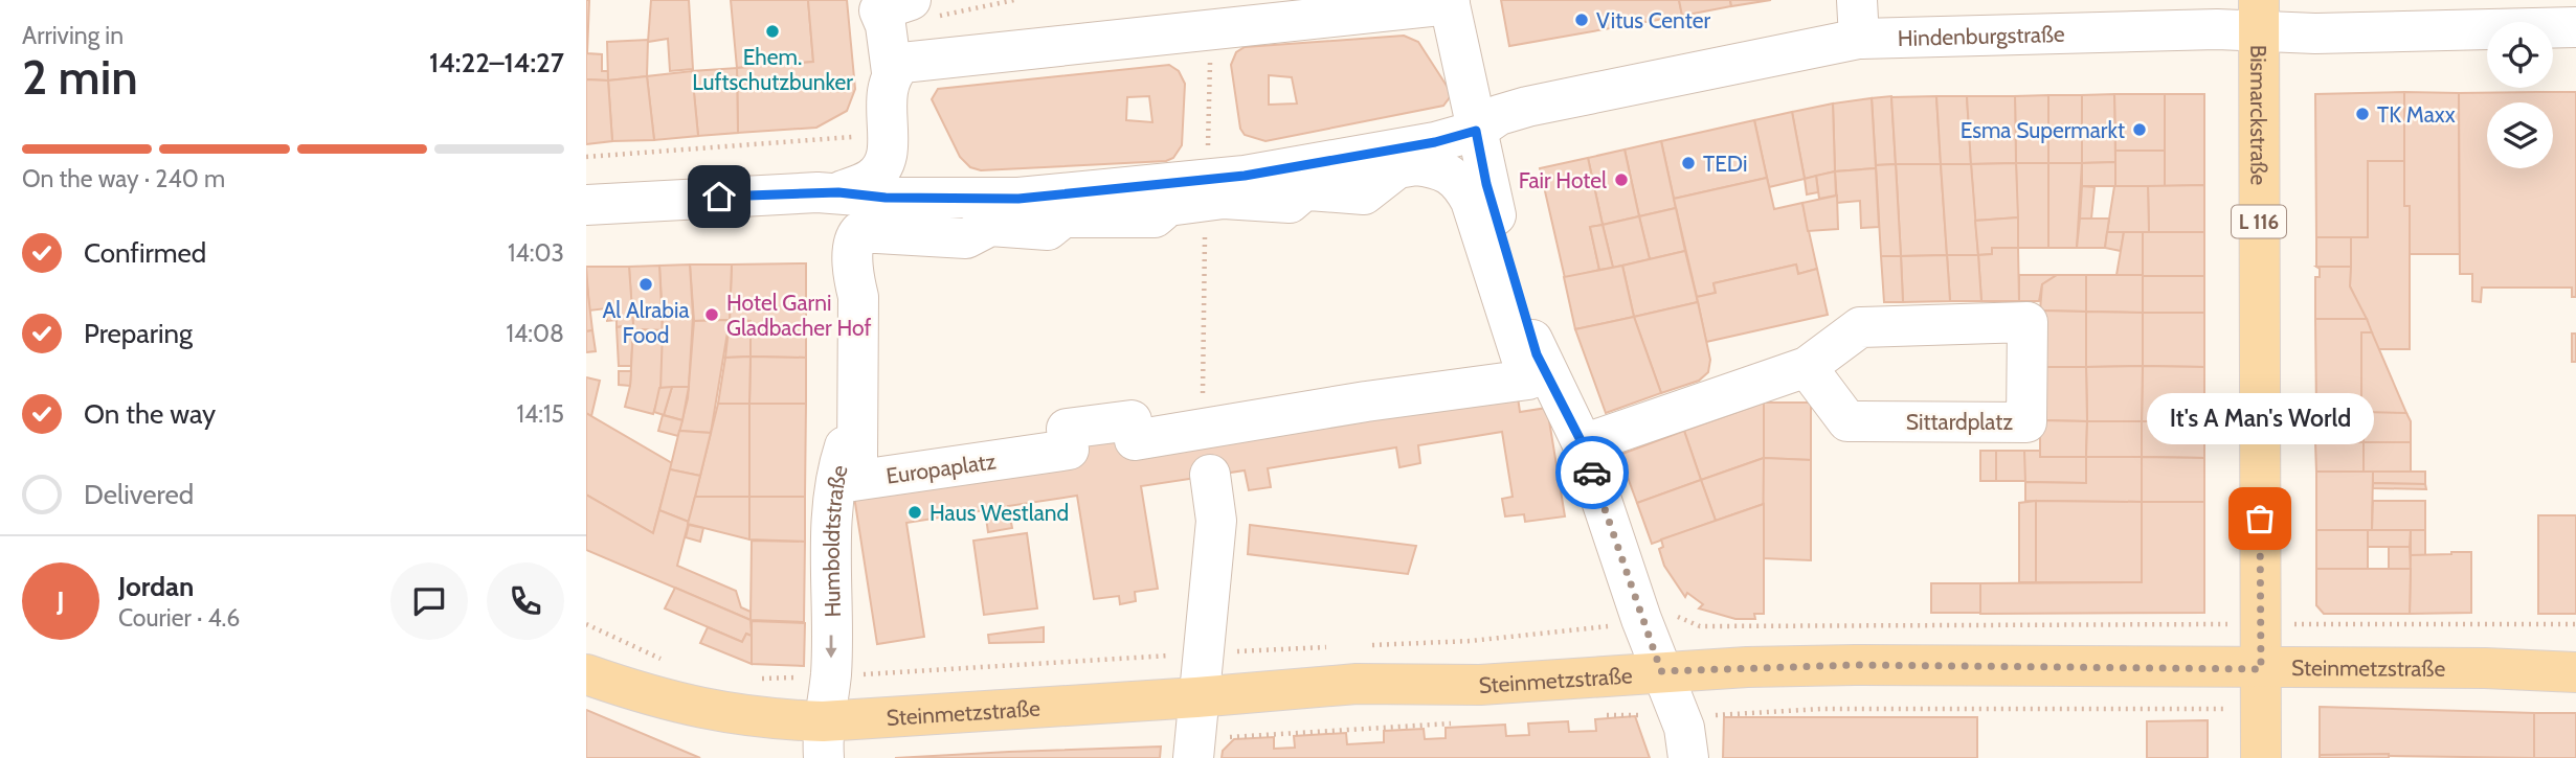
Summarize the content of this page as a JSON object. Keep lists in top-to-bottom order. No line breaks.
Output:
{"streets":{"main road":["Bismarckstraße","L 116","Steinmetzstraße"],"street":["Hindenburgstraße","Sittardplatz","Europaplatz","Humboldtstraße"]},"crossings":[["Hindenburgstraße","Bismarckstraße"],["Hindenburgstraße","Humboldtstraße"],["Bismarckstraße","Steinmetzstraße"],["Humboldtstraße","Steinmetzstraße"]],"one_way":["Humboldtstraße"],"places":["Vitus Center","Ehem. Luftschutzbunker","TK Maxx","Esma Supermarkt","TEDi","Fair Hotel","Al Alrabia Food","Hotel Garni Gladbacher Hof","Haus Westland","It's A Man's World"],"page":{"heading":["2 min","Arriving in","14:22–14:27"],"panel":["Jordan","Courier · 4.6"],"bar":"On the way · 240 m","list":[["Confirmed","14:03"],["Preparing","14:08"],["On the way","14:15"],"Delivered"],"bubble":"It's A Man's World","round":"J"}}
